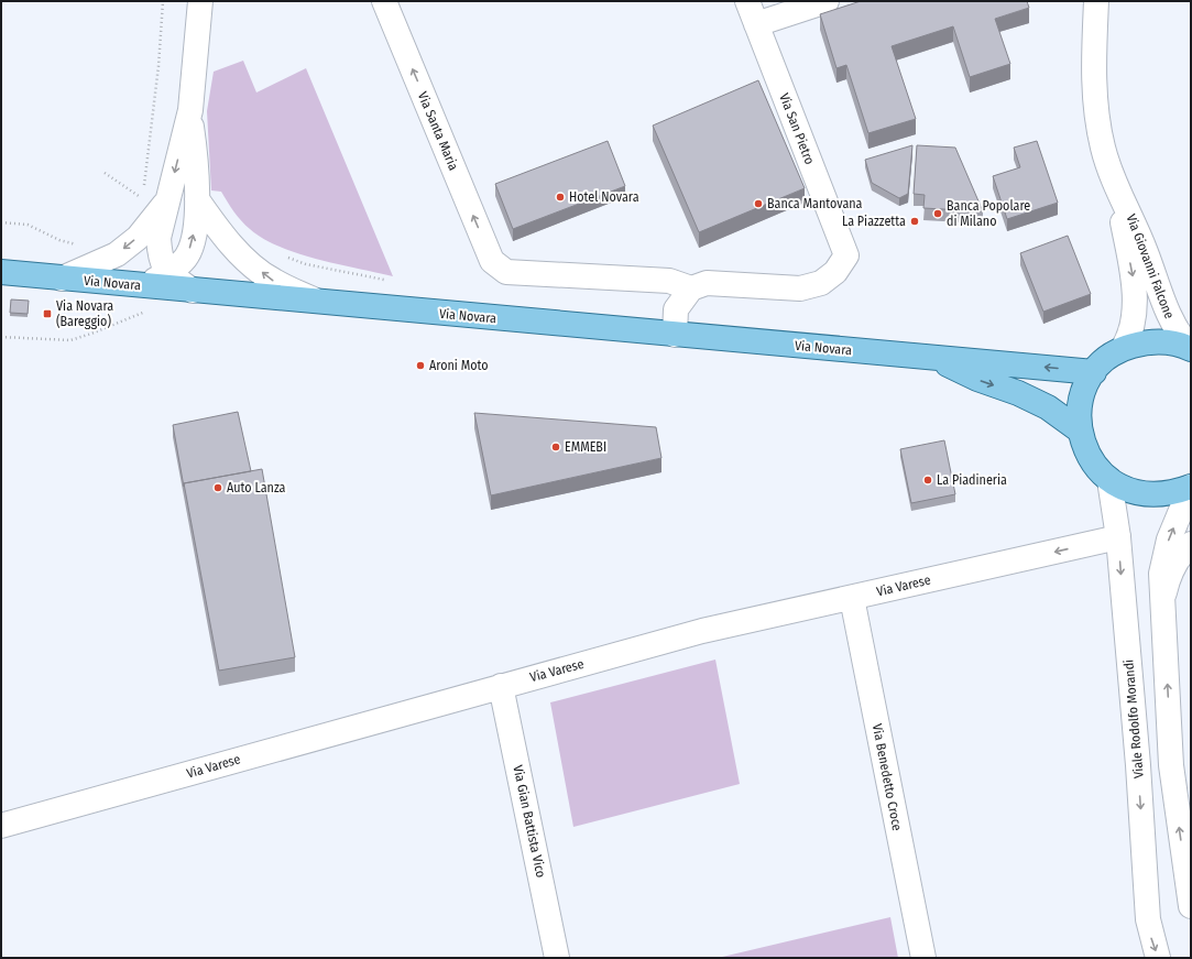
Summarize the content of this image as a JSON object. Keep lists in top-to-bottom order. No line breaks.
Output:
{"streets":{"main road":["Via Novara"],"street":["Via San Pietro","Via Santa Maria","Via Giovanni Falcone","Via Varese","Viale Rodolfo Morandi","Via Benedetto Croce","Via Gian Battista Vico"]},"crossings":[["Via San Pietro","Via Santa Maria"],["Via Varese","Viale Rodolfo Morandi"],["Via Varese","Via Benedetto Croce"],["Via Varese","Via Gian Battista Vico"]],"one_way":["Via Santa Maria"],"places":{"other":["Hotel Novara","Banca Mantovana","Banca Popolare di Milano","La Piazzetta","Aroni Moto","EMMEBI","La Piadineria","Auto Lanza"],"transit":["Via Novara (Bareggio)"]}}
